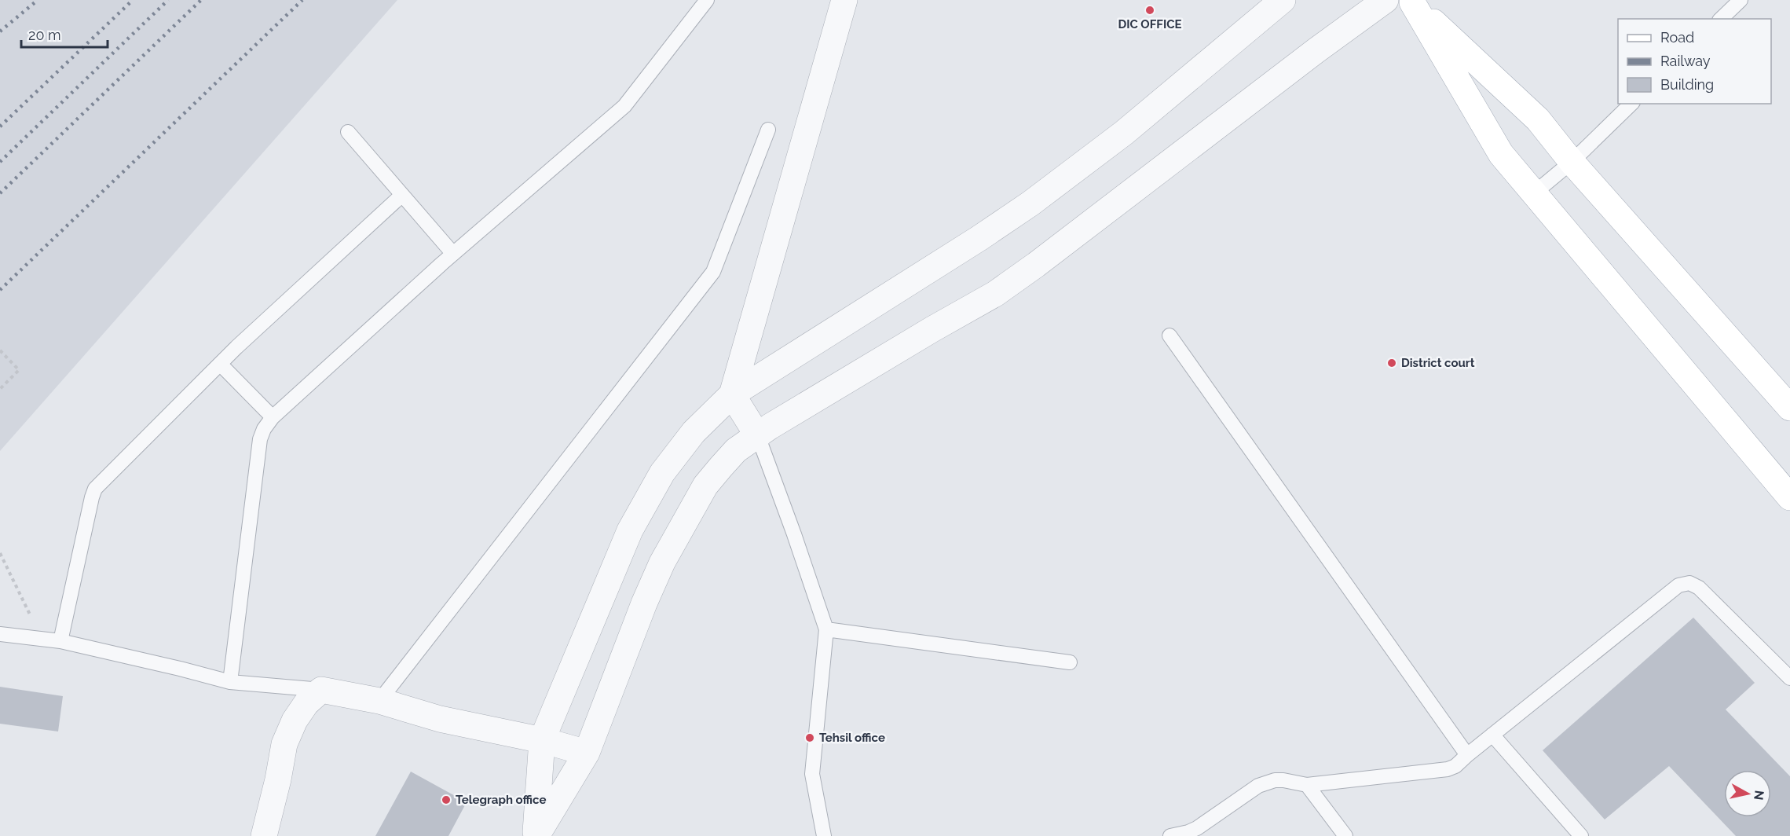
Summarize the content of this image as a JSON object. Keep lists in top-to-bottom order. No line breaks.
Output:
{"places":["DIC OFFICE","District court","Tehsil office","Telegraph office"],"legend":["Road","Railway","Building"],"scale_bar":"20 m","north":"right"}
